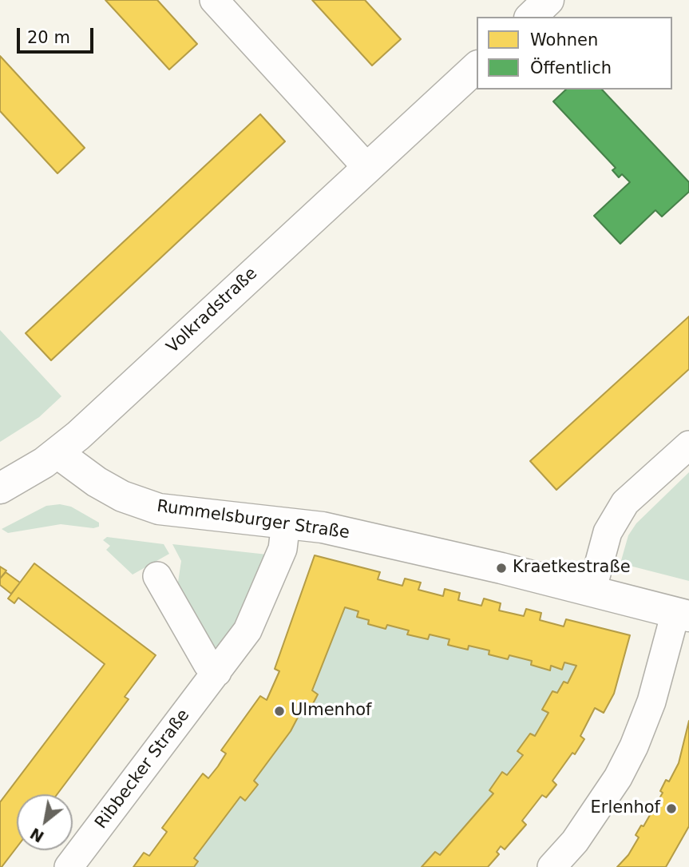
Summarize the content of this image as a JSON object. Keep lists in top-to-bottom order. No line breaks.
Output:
{"streets":{"street":["Volkradstraße","Rummelsburger Straße","Ribbecker Straße"]},"crossings":[["Volkradstraße","Rummelsburger Straße"],["Rummelsburger Straße","Ribbecker Straße"]],"places":["Kraetkestraße","Ulmenhof","Erlenhof"],"legend":["Wohnen","Öffentlich"],"scale_bar":"20 m","north":"bottom left"}
